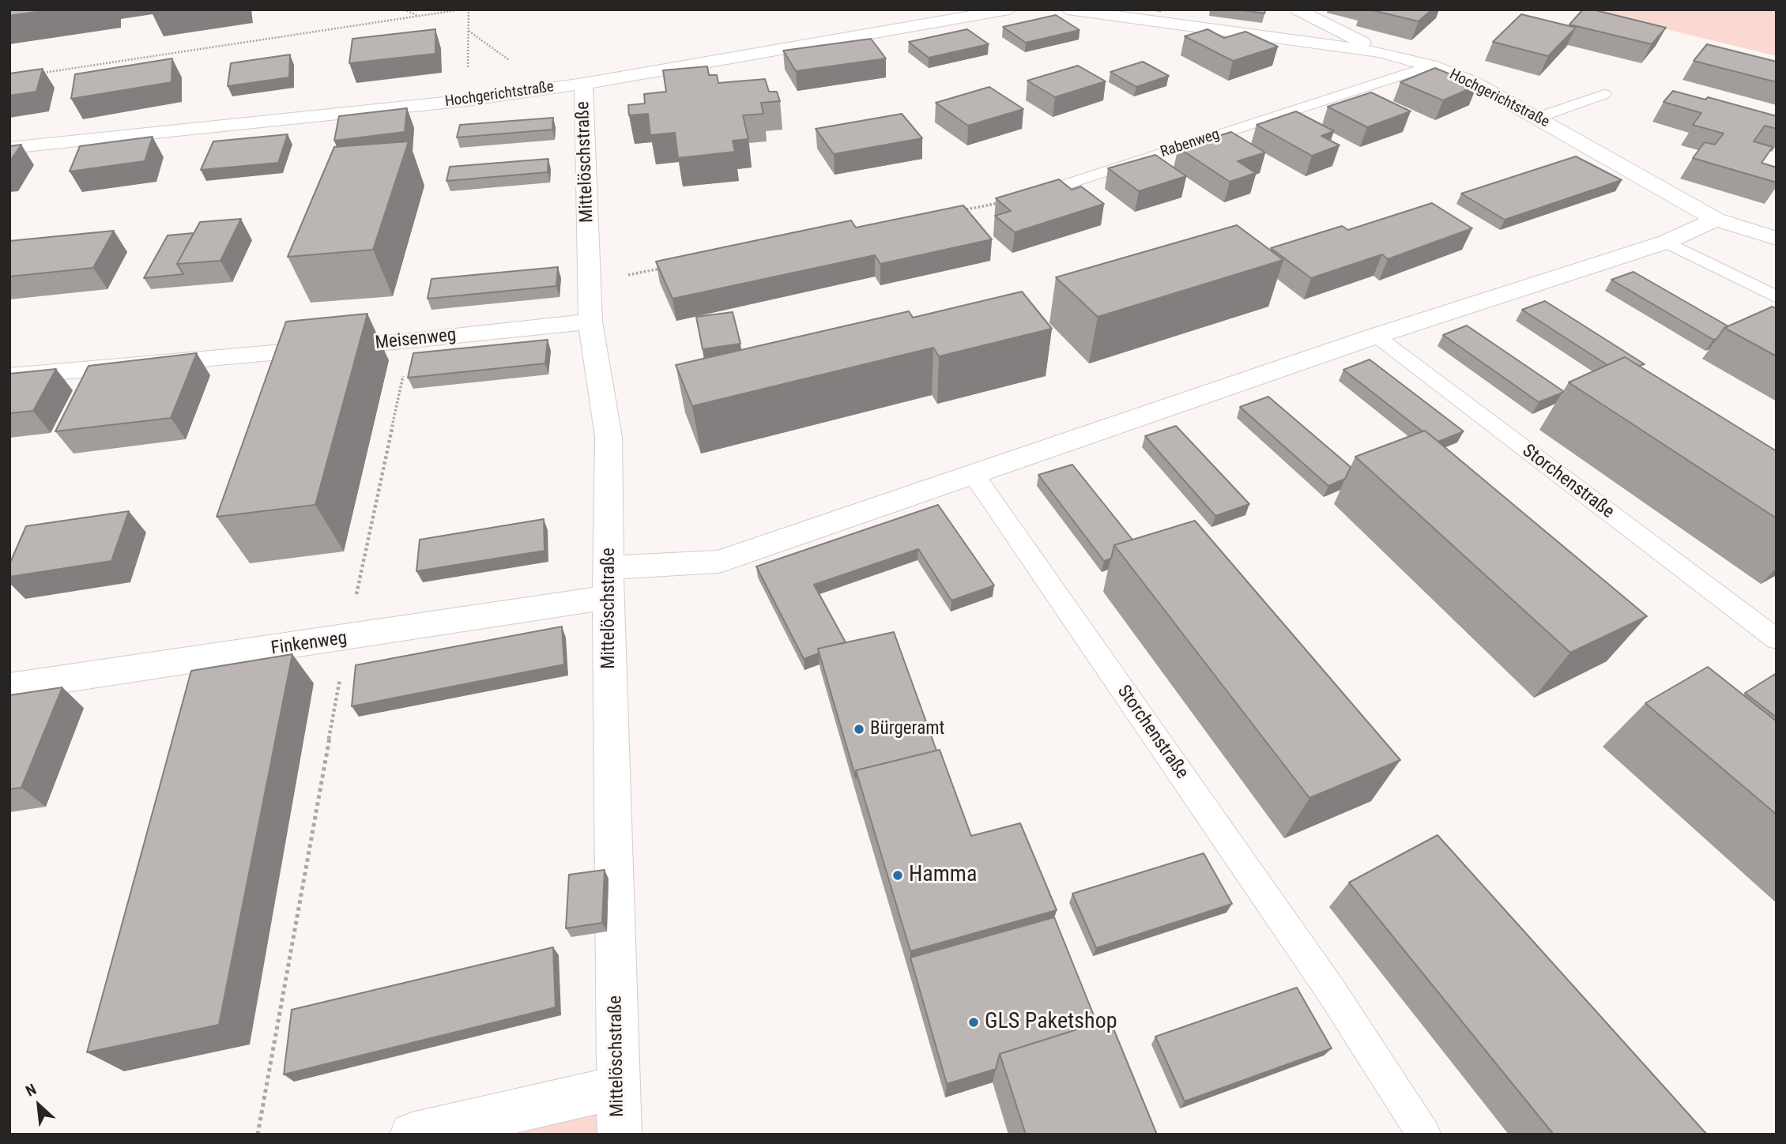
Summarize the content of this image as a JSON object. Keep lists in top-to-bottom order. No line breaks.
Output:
{"streets":{"street":["Hochgerichtstraße","Mittelöschstraße","Meisenweg","Finkenweg"],"lane":["Rabenweg","Storchenstraße"]},"crossings":[["Hochgerichtstraße","Rabenweg"],["Hochgerichtstraße","Mittelöschstraße"],["Mittelöschstraße","Meisenweg"],["Mittelöschstraße","Finkenweg"]],"places":["Bürgeramt","Hamma","GLS Paketshop"],"north":"top left"}
